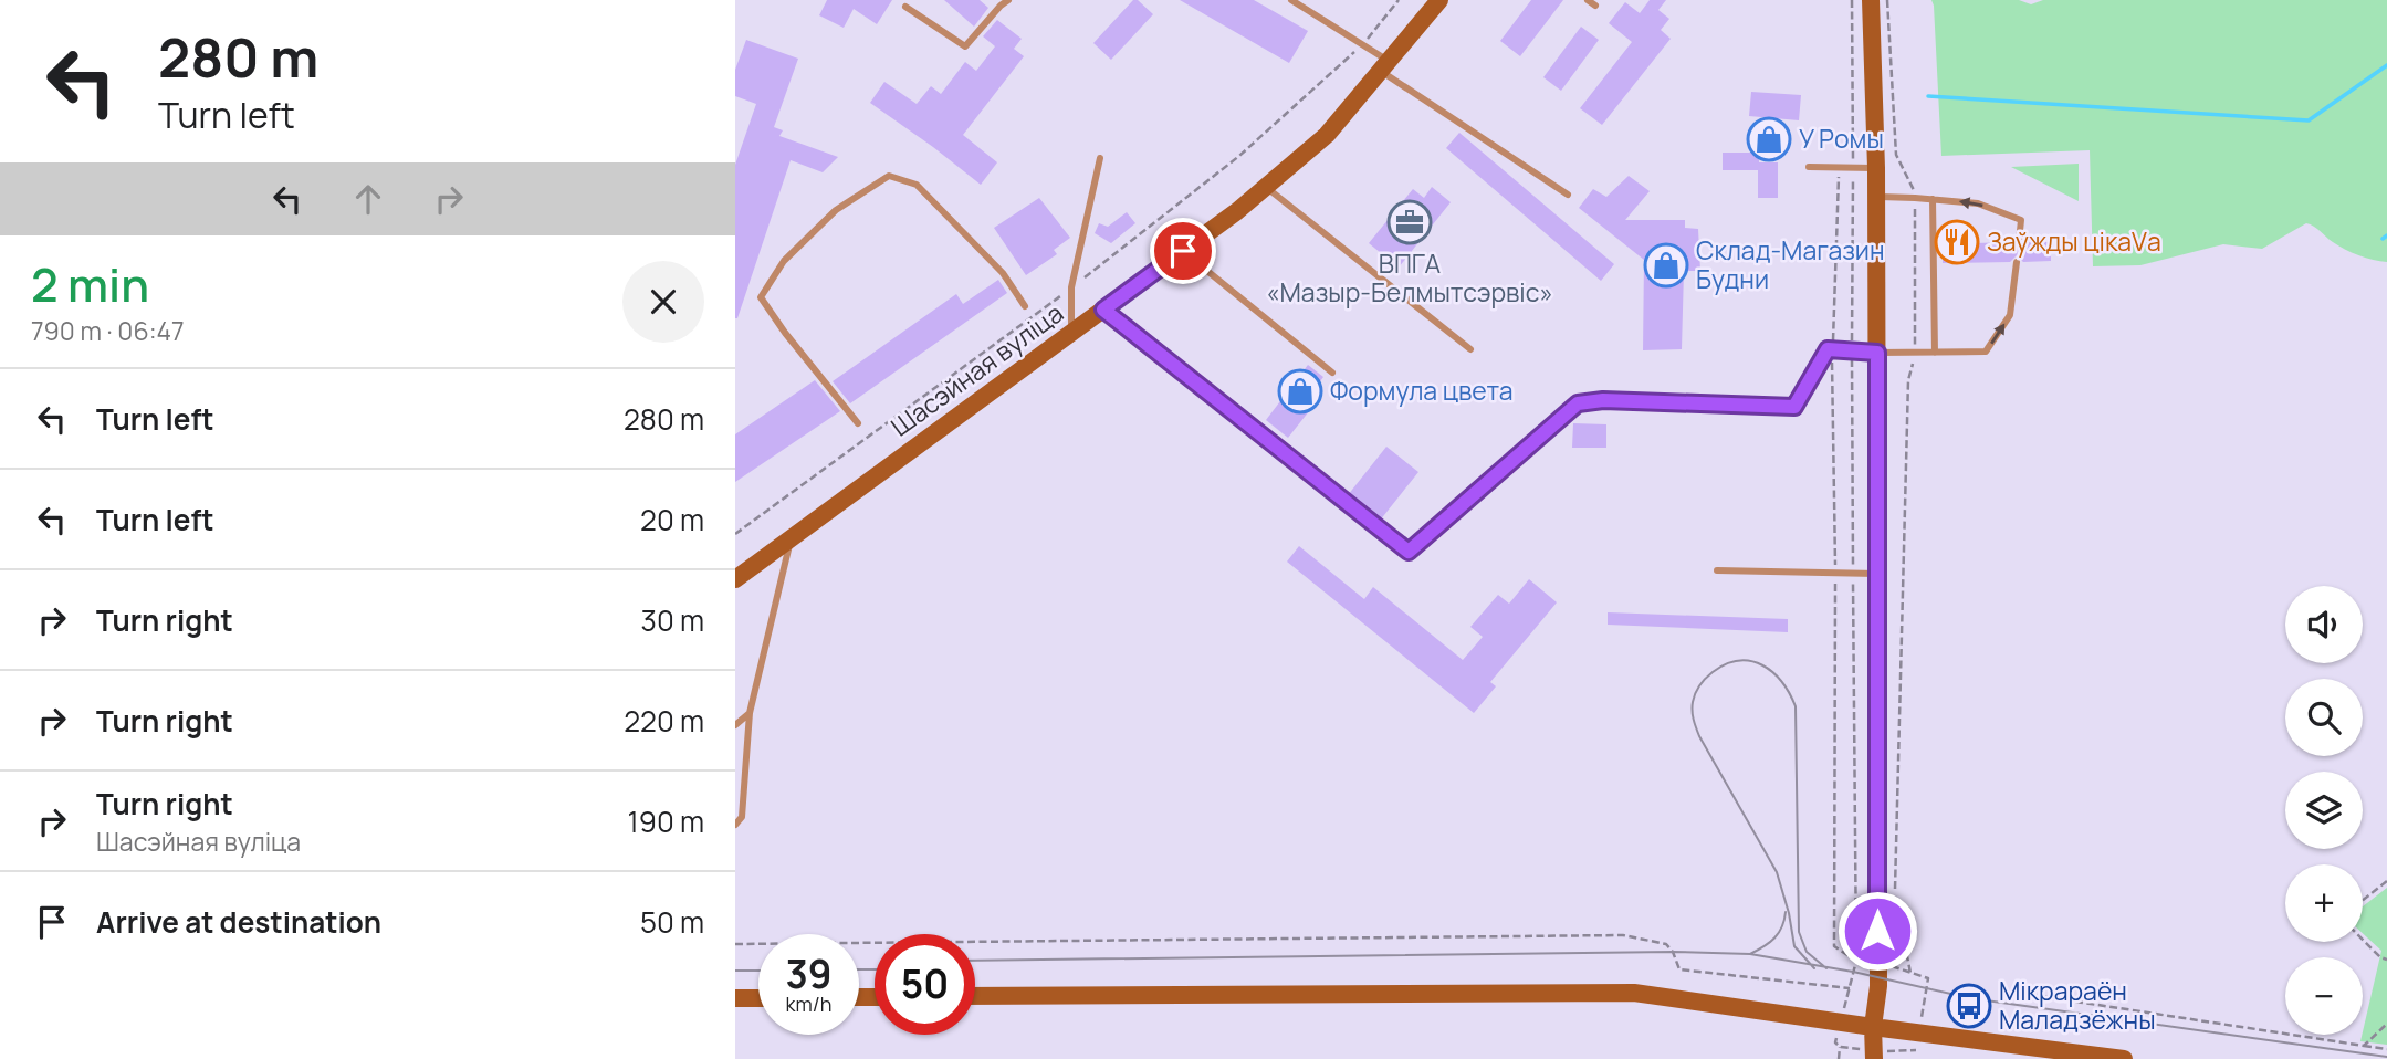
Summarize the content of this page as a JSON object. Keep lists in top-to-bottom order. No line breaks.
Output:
{"streets":{"main road":["Шасэйная вуліца"]},"places":{"shop":["У Ромы","Склад-Магазин Будни","Формула цвета"],"office":["ВПГА «Мазыр-Белмытсэрвіс»"],"restaurant":["Заўжды цікаVа"],"bus stop":["Мікрараён Маладзёжны"]},"page":{"turn":["280 m","Turn left"],"heading":["2 min","790 m · 06:47"],"list":[{"name":"Turn left","value":"280 m"},{"name":"Turn left","value":"20 m"},{"name":"Turn right","value":"30 m"},{"name":"Turn right","value":"220 m"},{"name":"Turn right","note":"Шасэйная вуліца","value":"190 m"},{"name":"Arrive at destination","value":"50 m"}],"map_buttons":["+","−"],"speed":"39 km/h","limit":"50"}}
